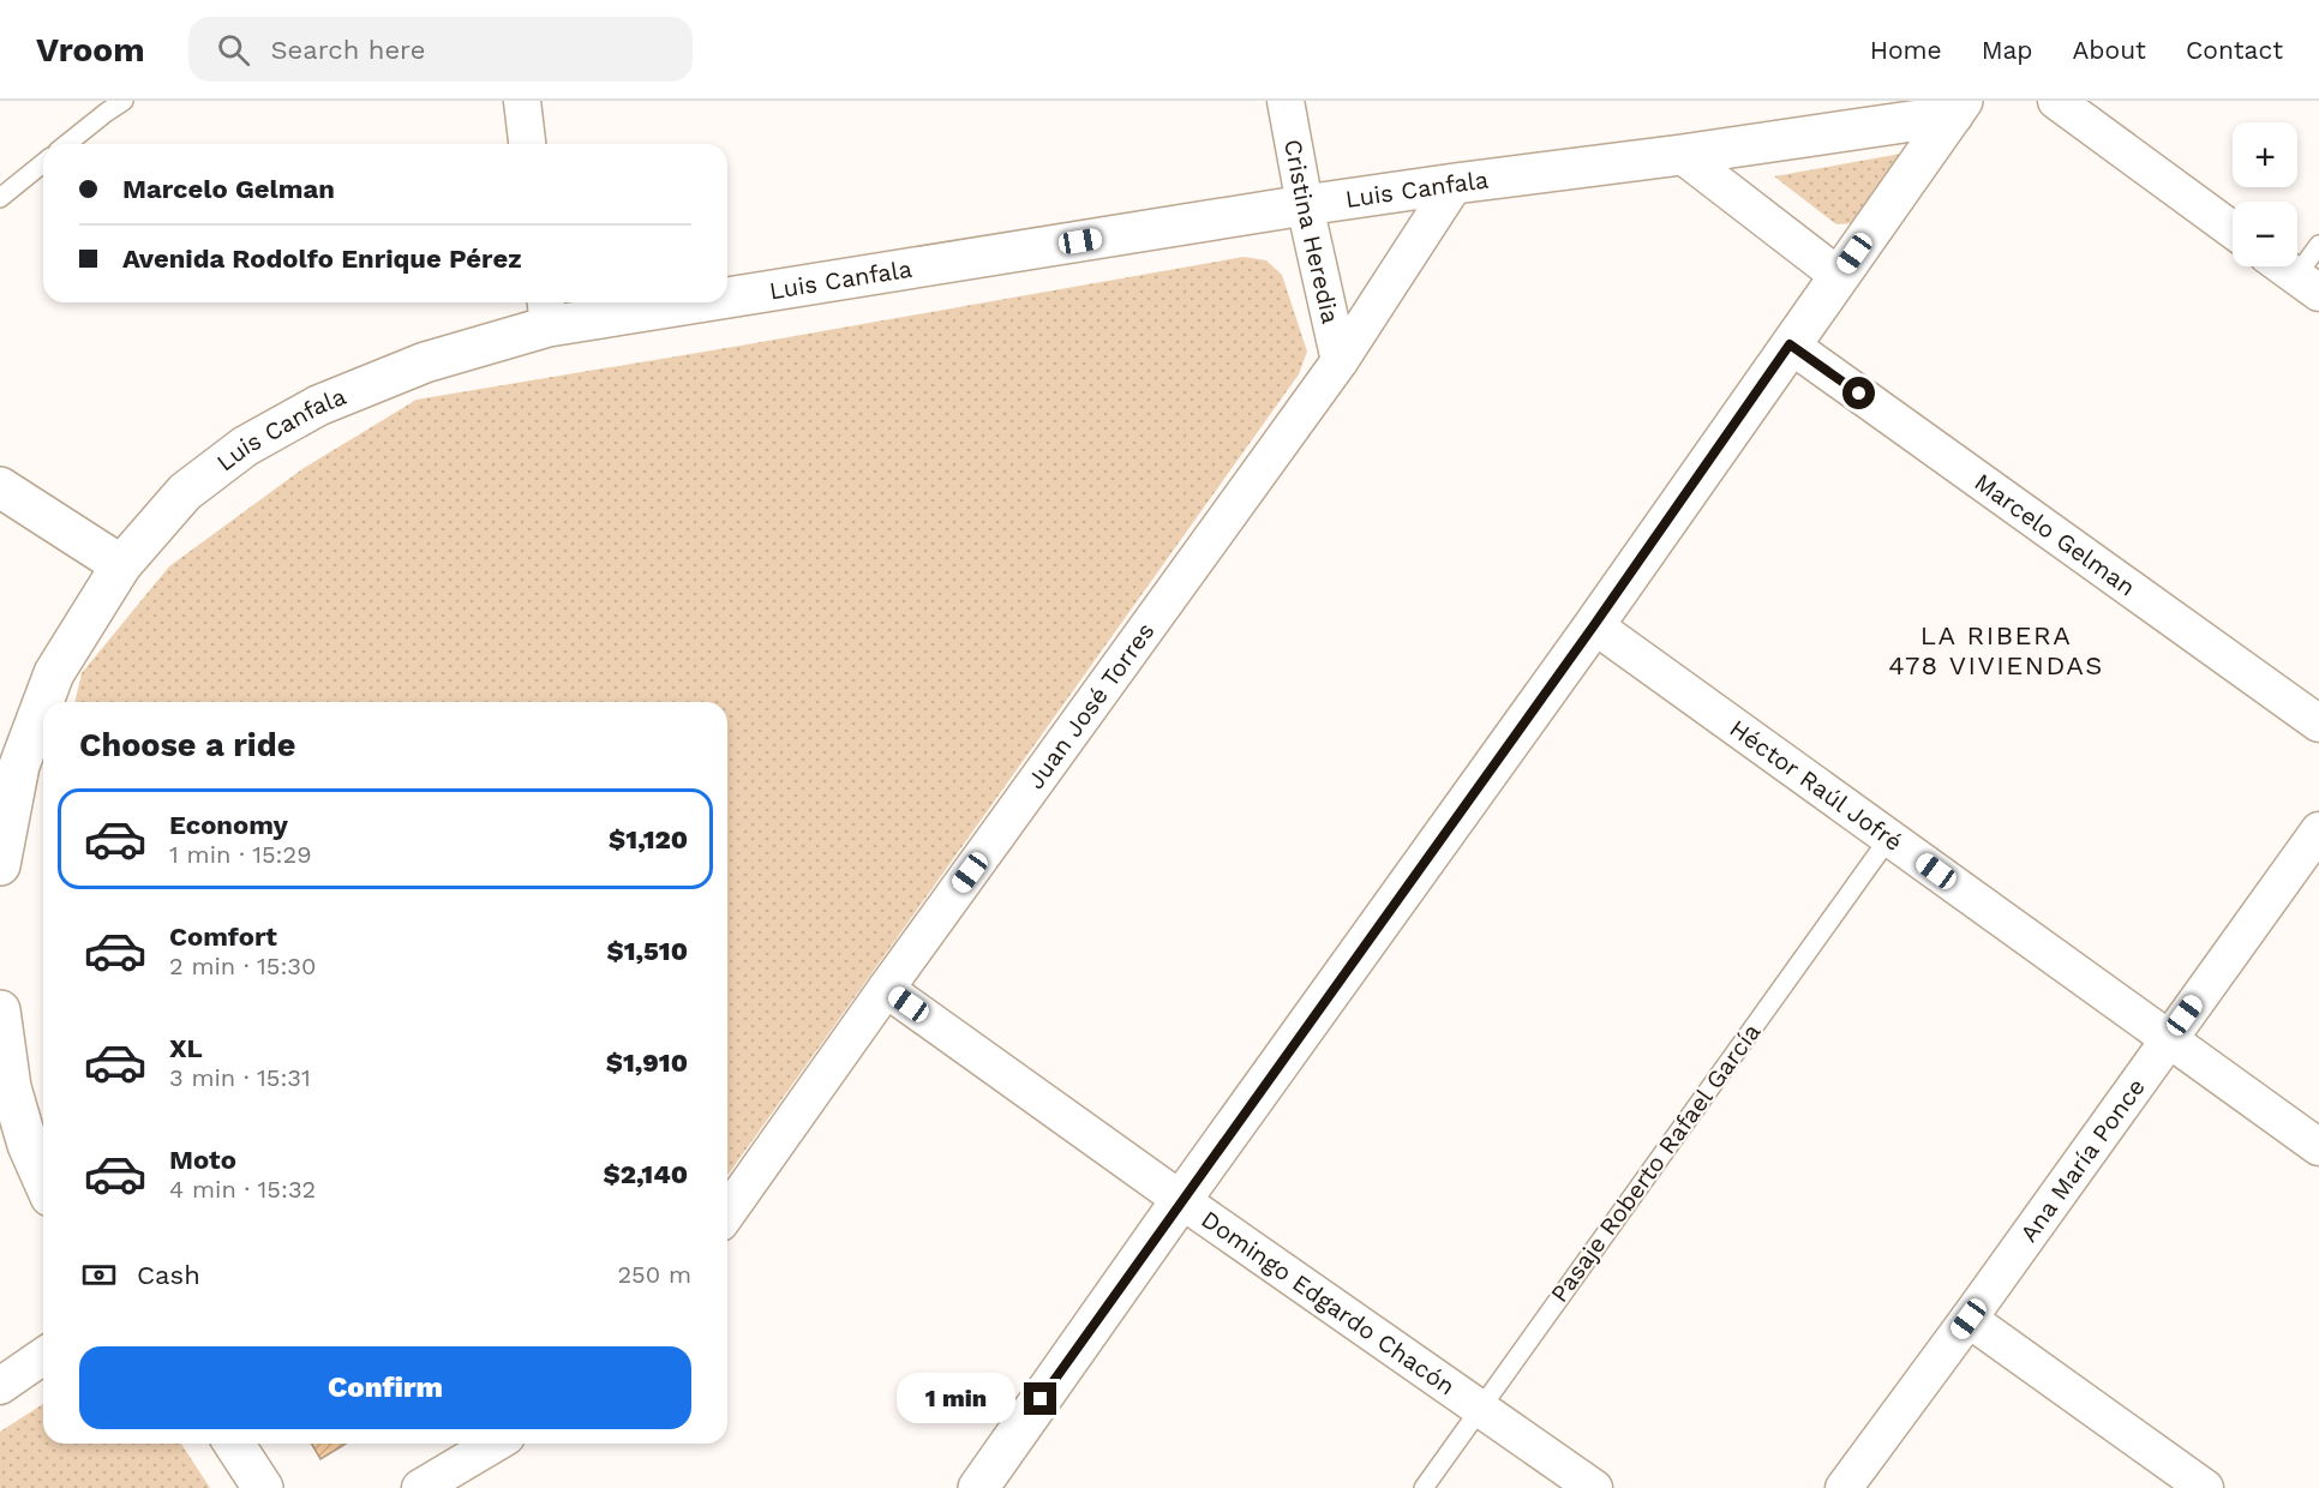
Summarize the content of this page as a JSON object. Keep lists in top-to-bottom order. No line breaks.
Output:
{"streets":{"street":["Luis Canfala","Cristina Heredia","Marcelo Gelman","Juan José Torres","Héctor Raúl Jofré","Ana María Ponce","Domingo Edgardo Chacón"],"lane":["Pasaje Roberto Rafael García"]},"crossings":[["Luis Canfala","Cristina Heredia"],["Luis Canfala","Juan José Torres"],["Cristina Heredia","Juan José Torres"],["Juan José Torres","Domingo Edgardo Chacón"],["Héctor Raúl Jofré","Ana María Ponce"],["Héctor Raúl Jofré","Pasaje Roberto Rafael García"],["Pasaje Roberto Rafael García","Domingo Edgardo Chacón"]],"districts":["LA RIBERA 478 VIVIENDAS"],"page":{"header":"Vroom","search":"Search here","nav":["Home","Map","About","Contact"],"map_buttons":["+","−"],"banner":["Marcelo Gelman","Avenida Rodolfo Enrique Pérez"],"heading":"Choose a ride","list":[{"name":"Economy","note":"1 min · 15:29","value":"$1,120"},{"name":"Comfort","note":"2 min · 15:30","value":"$1,510"},{"name":"XL","note":"3 min · 15:31","value":"$1,910"},{"name":"Moto","note":"4 min · 15:32","value":"$2,140"}],"pay":["Cash","250 m"],"buttons":"Confirm","bubble":"1 min"}}
